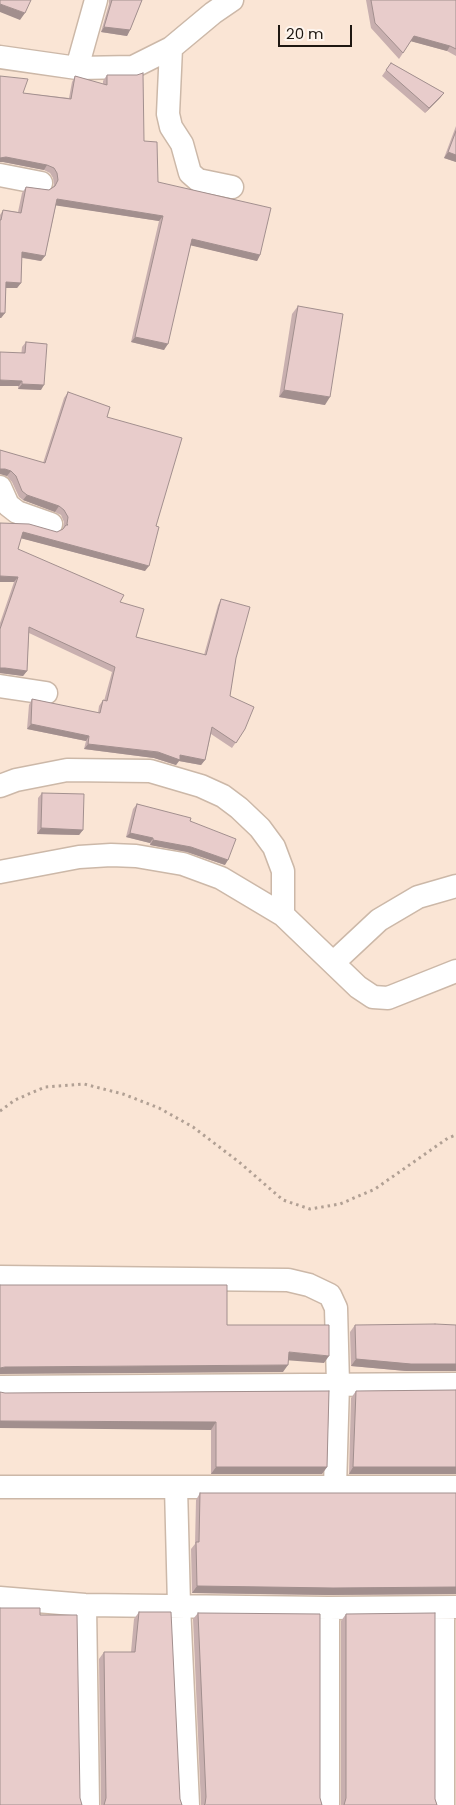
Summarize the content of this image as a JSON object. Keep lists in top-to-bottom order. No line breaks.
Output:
{"scale_bar":"20 m"}
